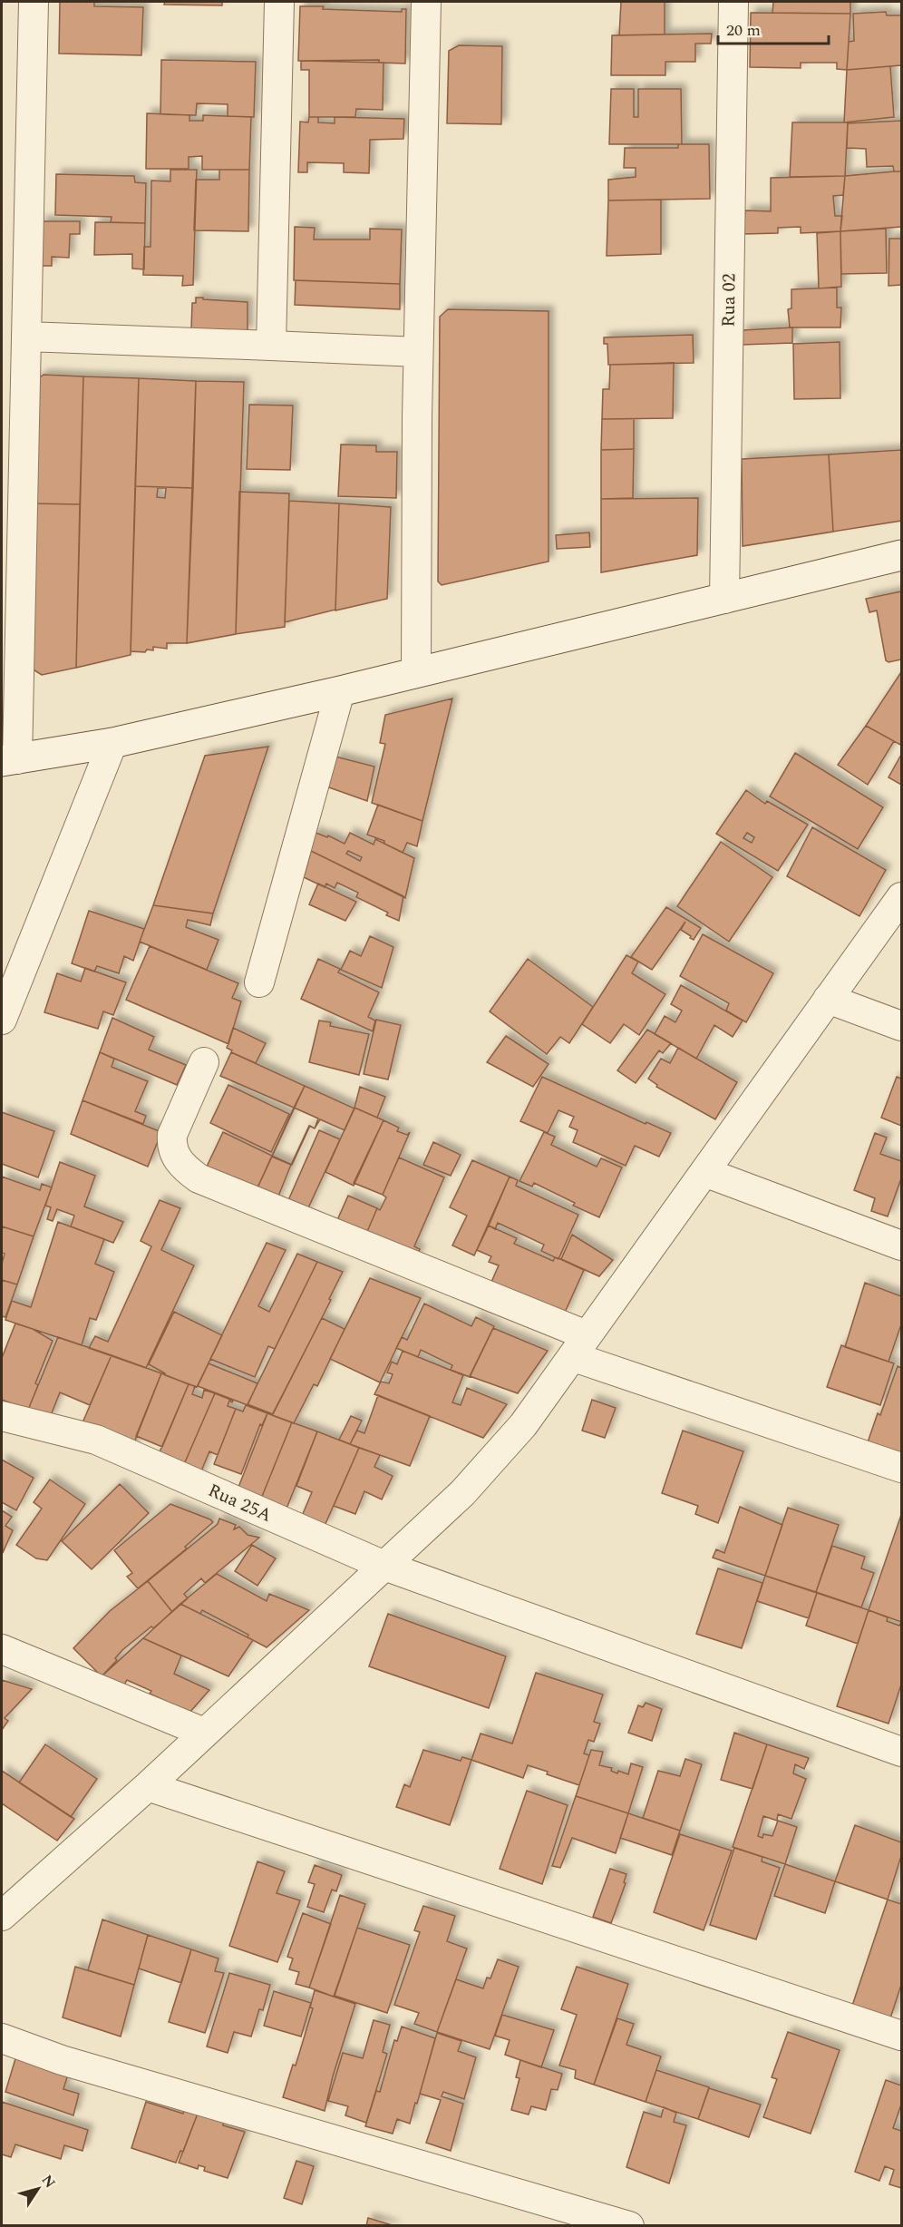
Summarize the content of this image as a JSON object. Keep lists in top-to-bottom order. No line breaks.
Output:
{"streets":{"street":["Rua 02","Rua 25A"]},"scale_bar":"20 m","north":"top right"}
